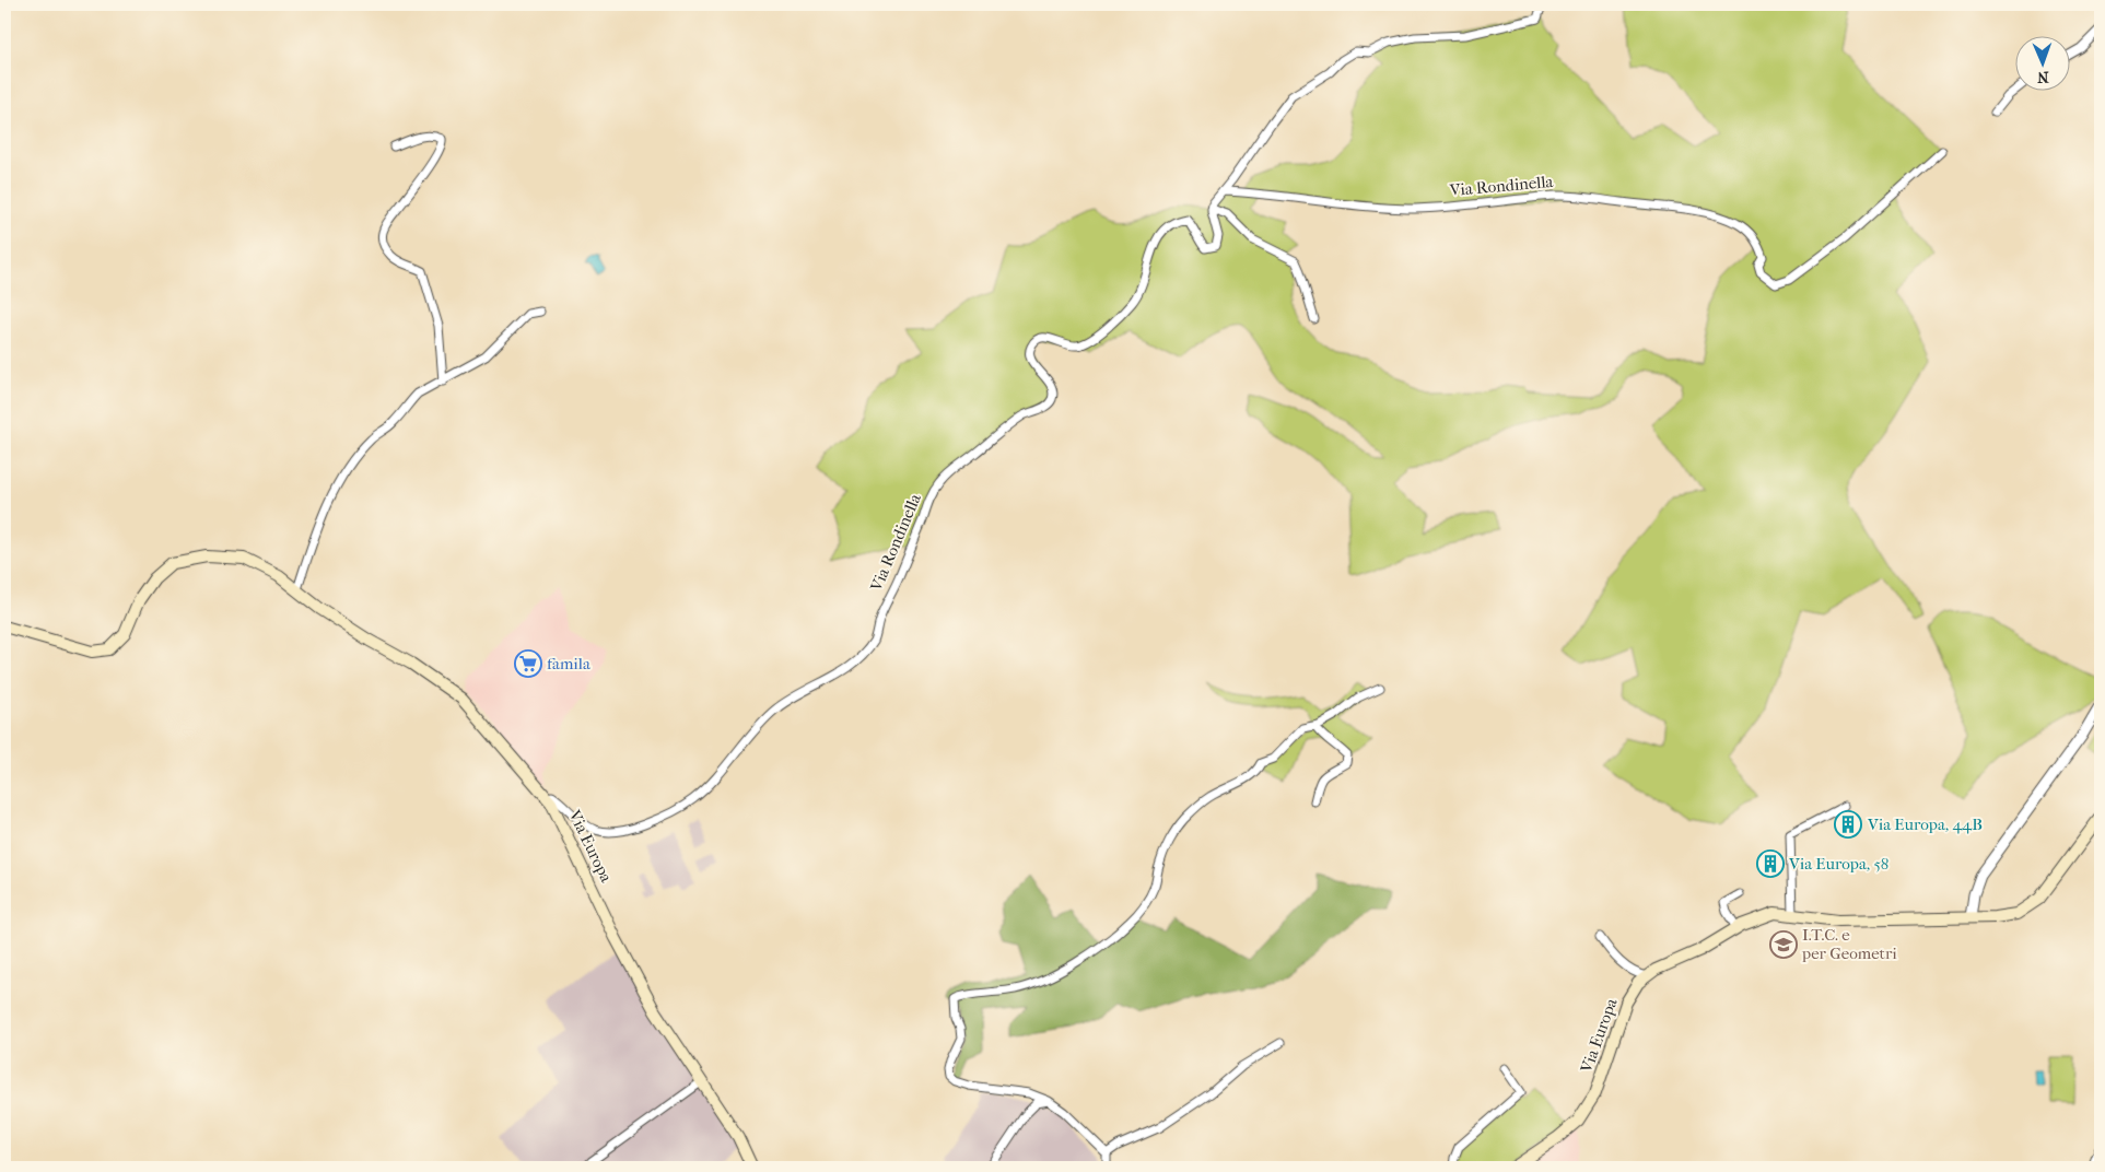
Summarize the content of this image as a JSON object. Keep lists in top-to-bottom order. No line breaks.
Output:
{"streets":{"main road":["Via Europa"],"street":["Via Rondinella"]},"crossings":[["Via Rondinella","Via Europa"]],"places":{"supermarket":["famila"],"building":["Via Europa, 44B","Via Europa, 58"],"school or university":["I.T.C. e per Geometri"]},"north":"bottom"}
